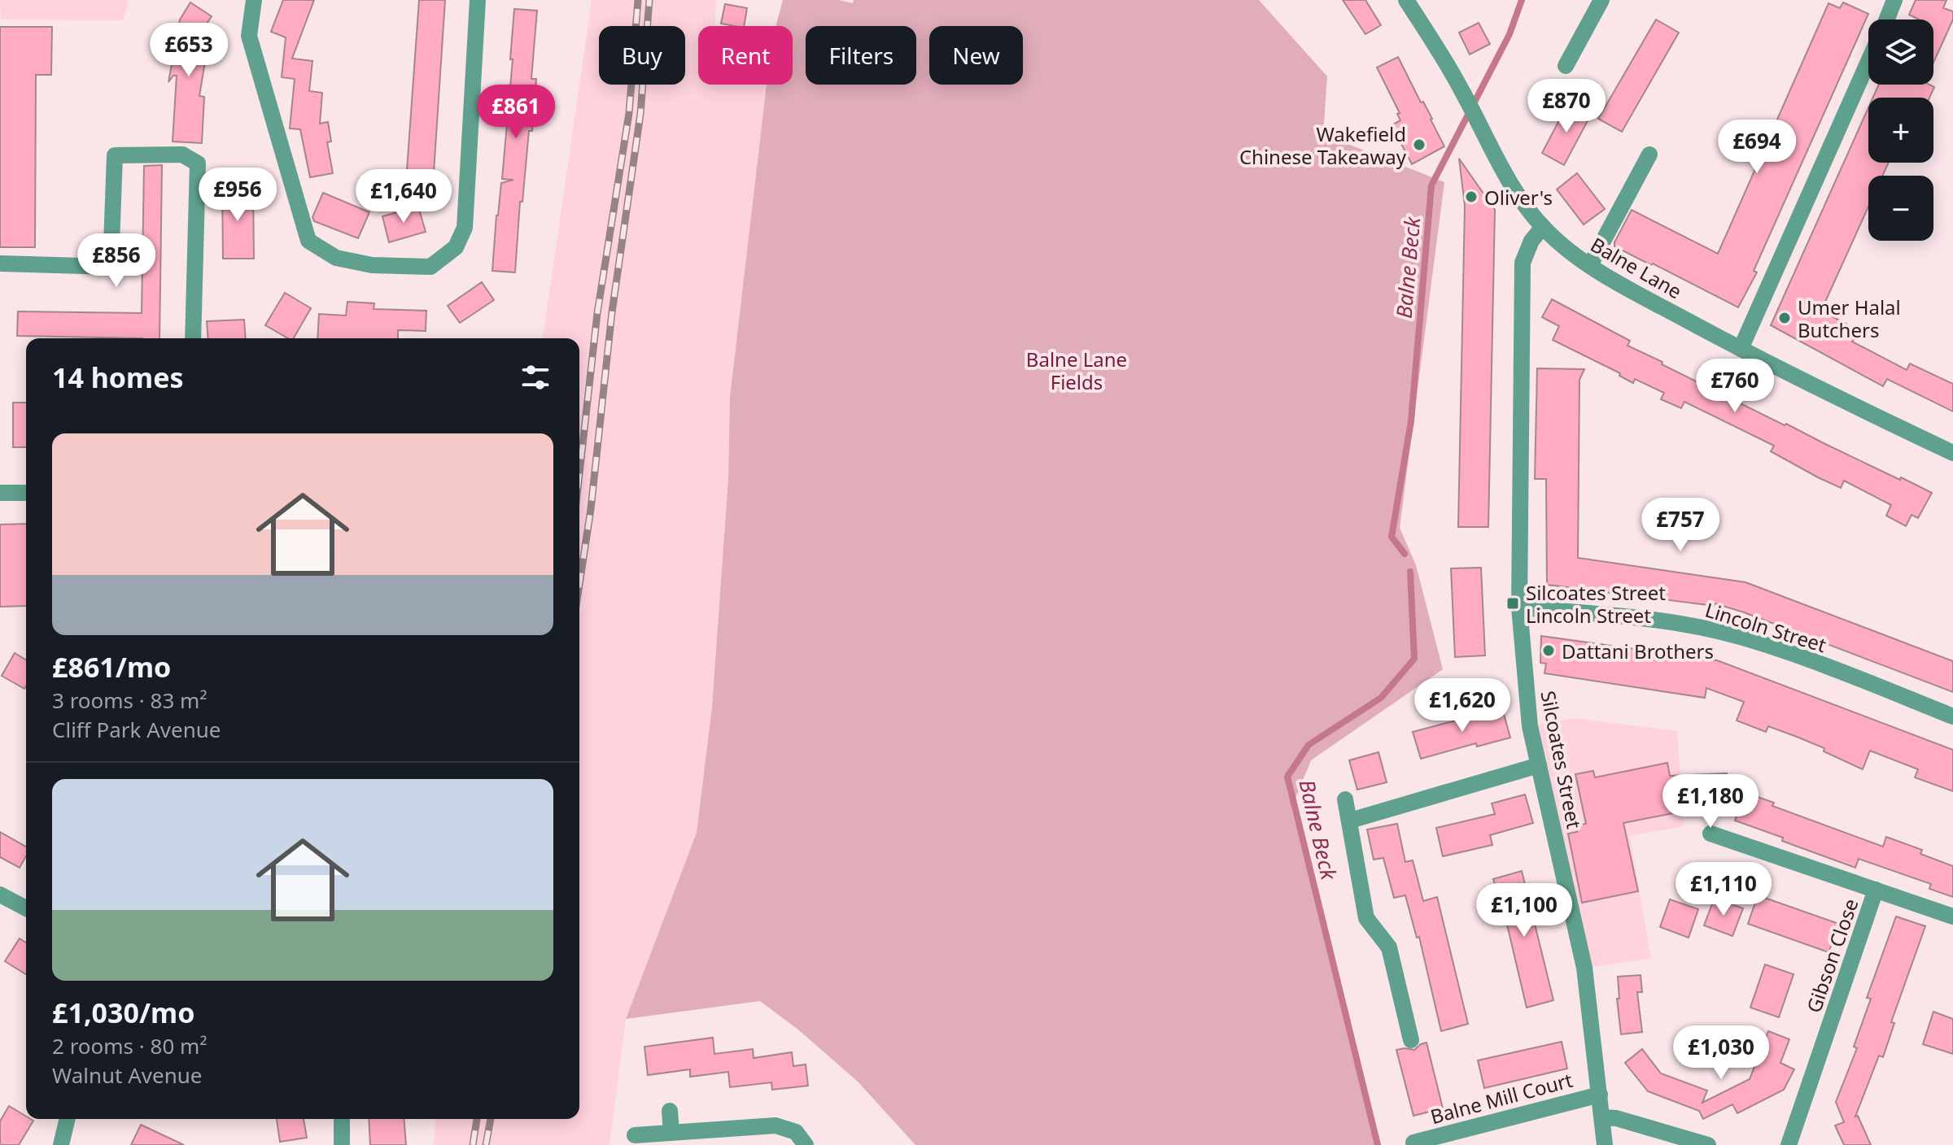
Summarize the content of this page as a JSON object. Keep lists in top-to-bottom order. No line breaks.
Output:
{"streets":{"street":["Balne Lane","Lincoln Street","Silcoates Street","Gibson Close","Balne Mill Court"]},"crossings":[["Balne Lane","Silcoates Street"],["Lincoln Street","Silcoates Street"],["Silcoates Street","Balne Mill Court"]],"water":["Balne Beck"],"parks":["Balne Lane Fields"],"places":{"other":["Wakefield Chinese Takeaway","Oliver's","Umer Halal Butchers","Dattani Brothers"],"transit":["Silcoates Street Lincoln Street"]},"page":{"map_buttons":["+","−"],"price":["£653","£870","£861","£694","£956","£1,640","£856","£760","£757","£1,620","£1,180","£1,110","£1,100","£1,030"],"chip":["Buy","Rent","Filters","New"],"heading":"14 homes","list":[{"name":"£861/mo","note":"3 rooms · 83 m² · Cliff Park Avenue"},{"name":"£1,030/mo","note":"2 rooms · 80 m² · Walnut Avenue"}]}}
